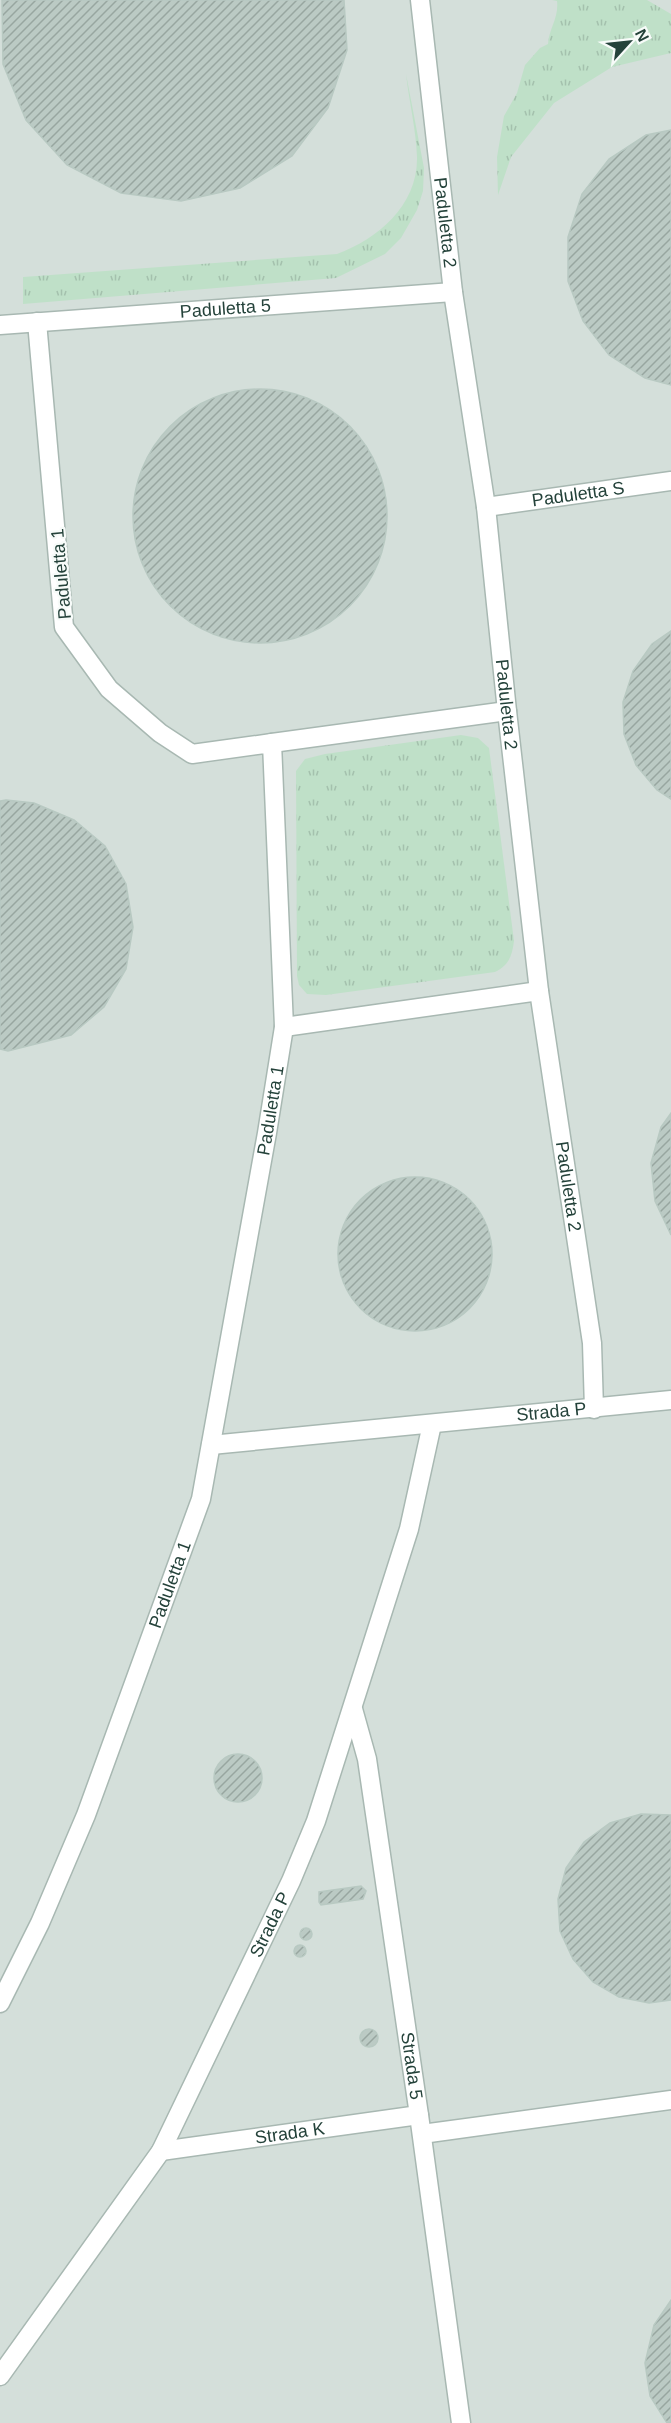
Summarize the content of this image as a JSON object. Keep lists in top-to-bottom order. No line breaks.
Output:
{"streets":{"lane":["Paduletta 2","Paduletta 5","Paduletta S","Paduletta 1","Strada P","Strada 5","Strada K"]},"crossings":[["Paduletta 2","Paduletta 5"],["Paduletta 2","Paduletta S"],["Paduletta 2","Strada P"],["Paduletta 5","Paduletta 1"],["Paduletta 1","Strada P"],["Strada P","Strada 5"],["Strada P","Strada K"],["Strada 5","Strada K"]],"north":"top right"}
